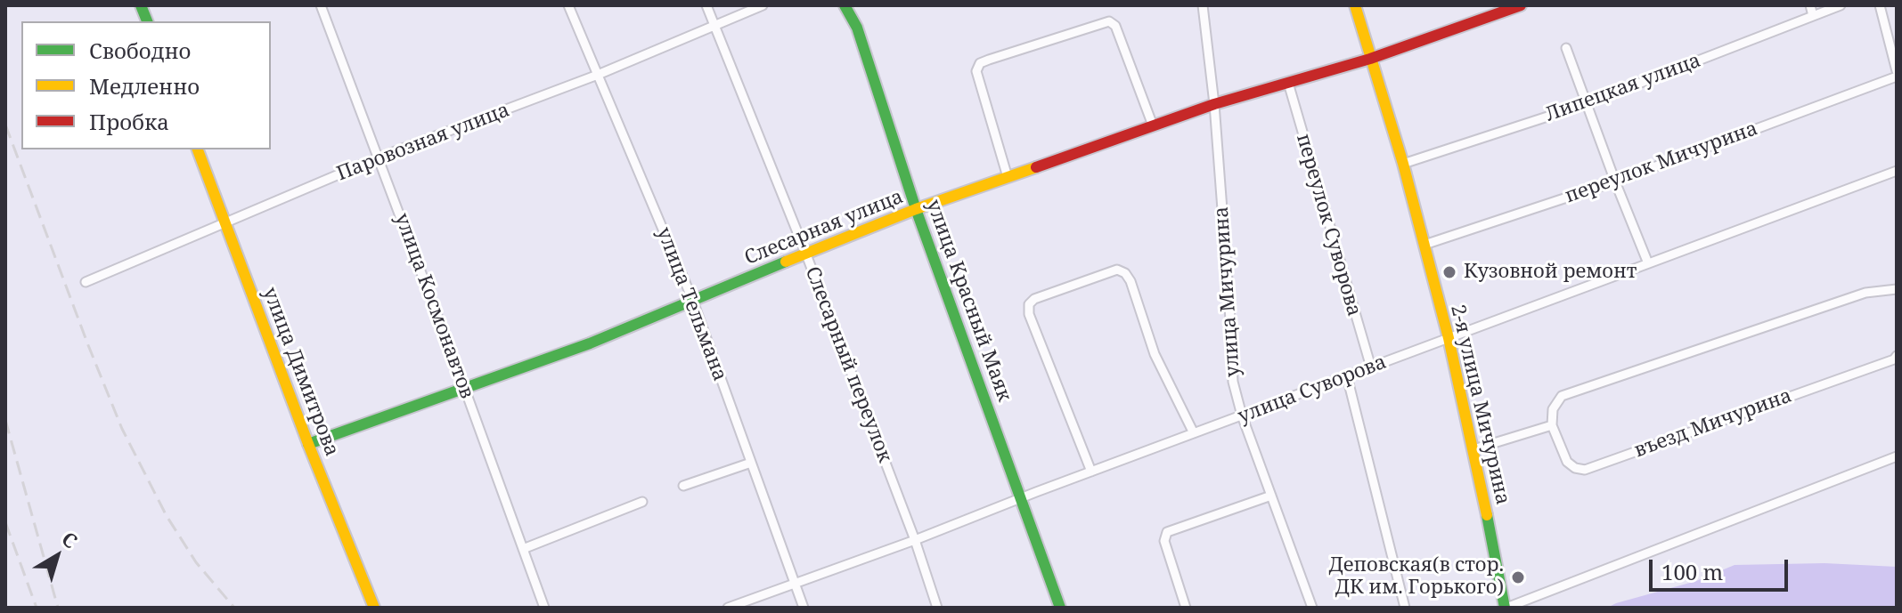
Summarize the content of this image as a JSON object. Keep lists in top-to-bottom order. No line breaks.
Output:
{"streets":{"street":["Липецкая улица","Паровозная улица","переулок Мичурина","переулок Суворова","Слесарная улица","улица Мичурина","улица Красный Маяк","улица Тельмана","улица Космонавтов","Слесарный переулок","улица Димитрова","улица Суворова","2-я улица Мичурина","въезд Мичурина"]},"crossings":[["Липецкая улица","2-я улица Мичурина"],["Паровозная улица","улица Тельмана"],["Паровозная улица","улица Космонавтов"],["Паровозная улица","Слесарный переулок"],["Паровозная улица","улица Димитрова"],["переулок Мичурина","2-я улица Мичурина"],["переулок Суворова","Слесарная улица"],["переулок Суворова","улица Суворова"],["Слесарная улица","улица Мичурина"],["Слесарная улица","улица Красный Маяк"],["Слесарная улица","улица Тельмана"],["Слесарная улица","улица Космонавтов"],["Слесарная улица","Слесарный переулок"],["Слесарная улица","улица Димитрова"],["Слесарная улица","2-я улица Мичурина"],["улица Мичурина","улица Суворова"],["улица Красный Маяк","улица Суворова"],["улица Тельмана","улица Суворова"],["Слесарный переулок","улица Суворова"],["улица Суворова","2-я улица Мичурина"]],"places":["Кузовной ремонт","Деповская(в стор. ДК им. Горького)"],"legend":["Свободно","Медленно","Пробка"],"scale_bar":"100 m","north":"top right"}
